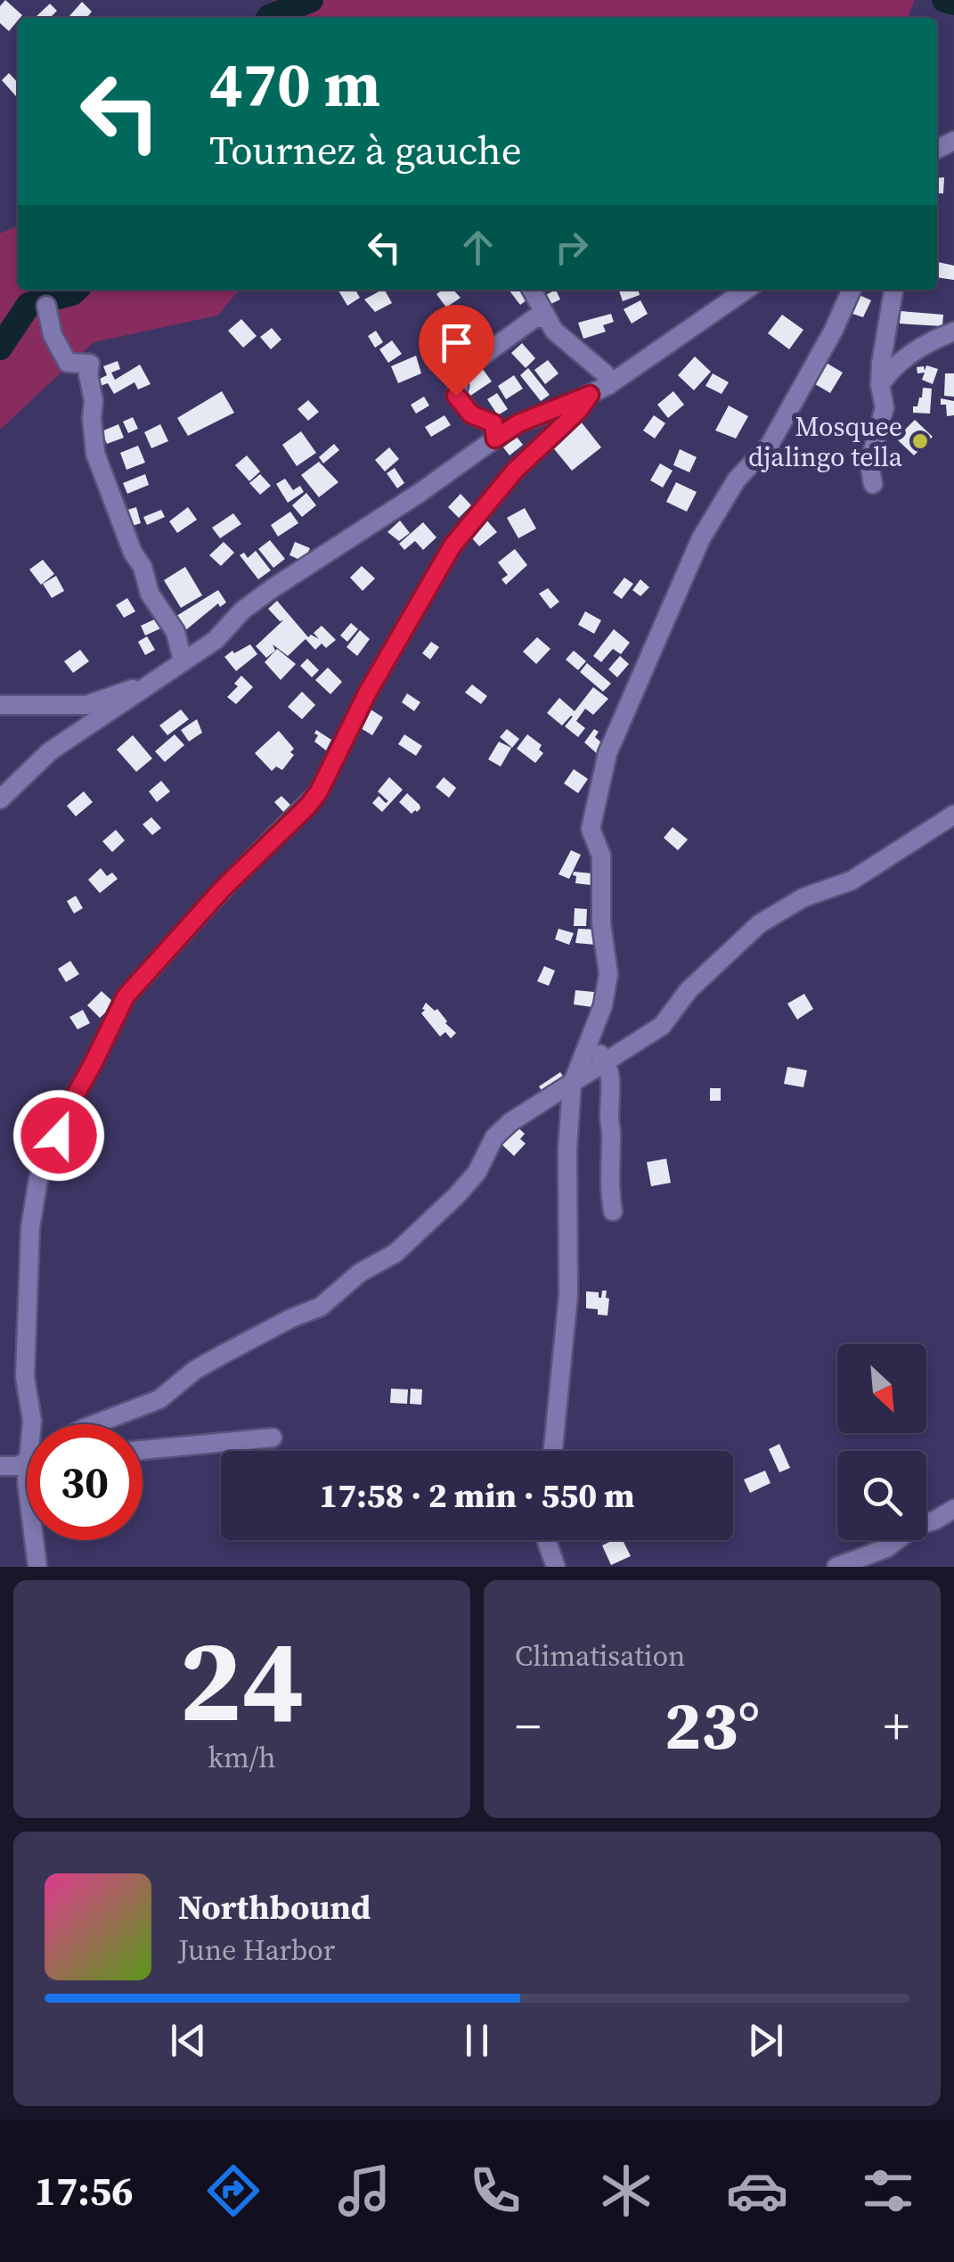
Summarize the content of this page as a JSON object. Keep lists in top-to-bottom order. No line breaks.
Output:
{"places":["Mosquee djalingo tella"],"north":"bottom right","page":{"turn":["470 m","Tournez à gauche"],"limit":"30","trip":"17:58 · 2 min · 550 m","tile":[["24","km/h"],"Climatisation"],"heat":["−","23°","+"],"song":["Northbound","June Harbor"],"tabs":"17:56"}}
